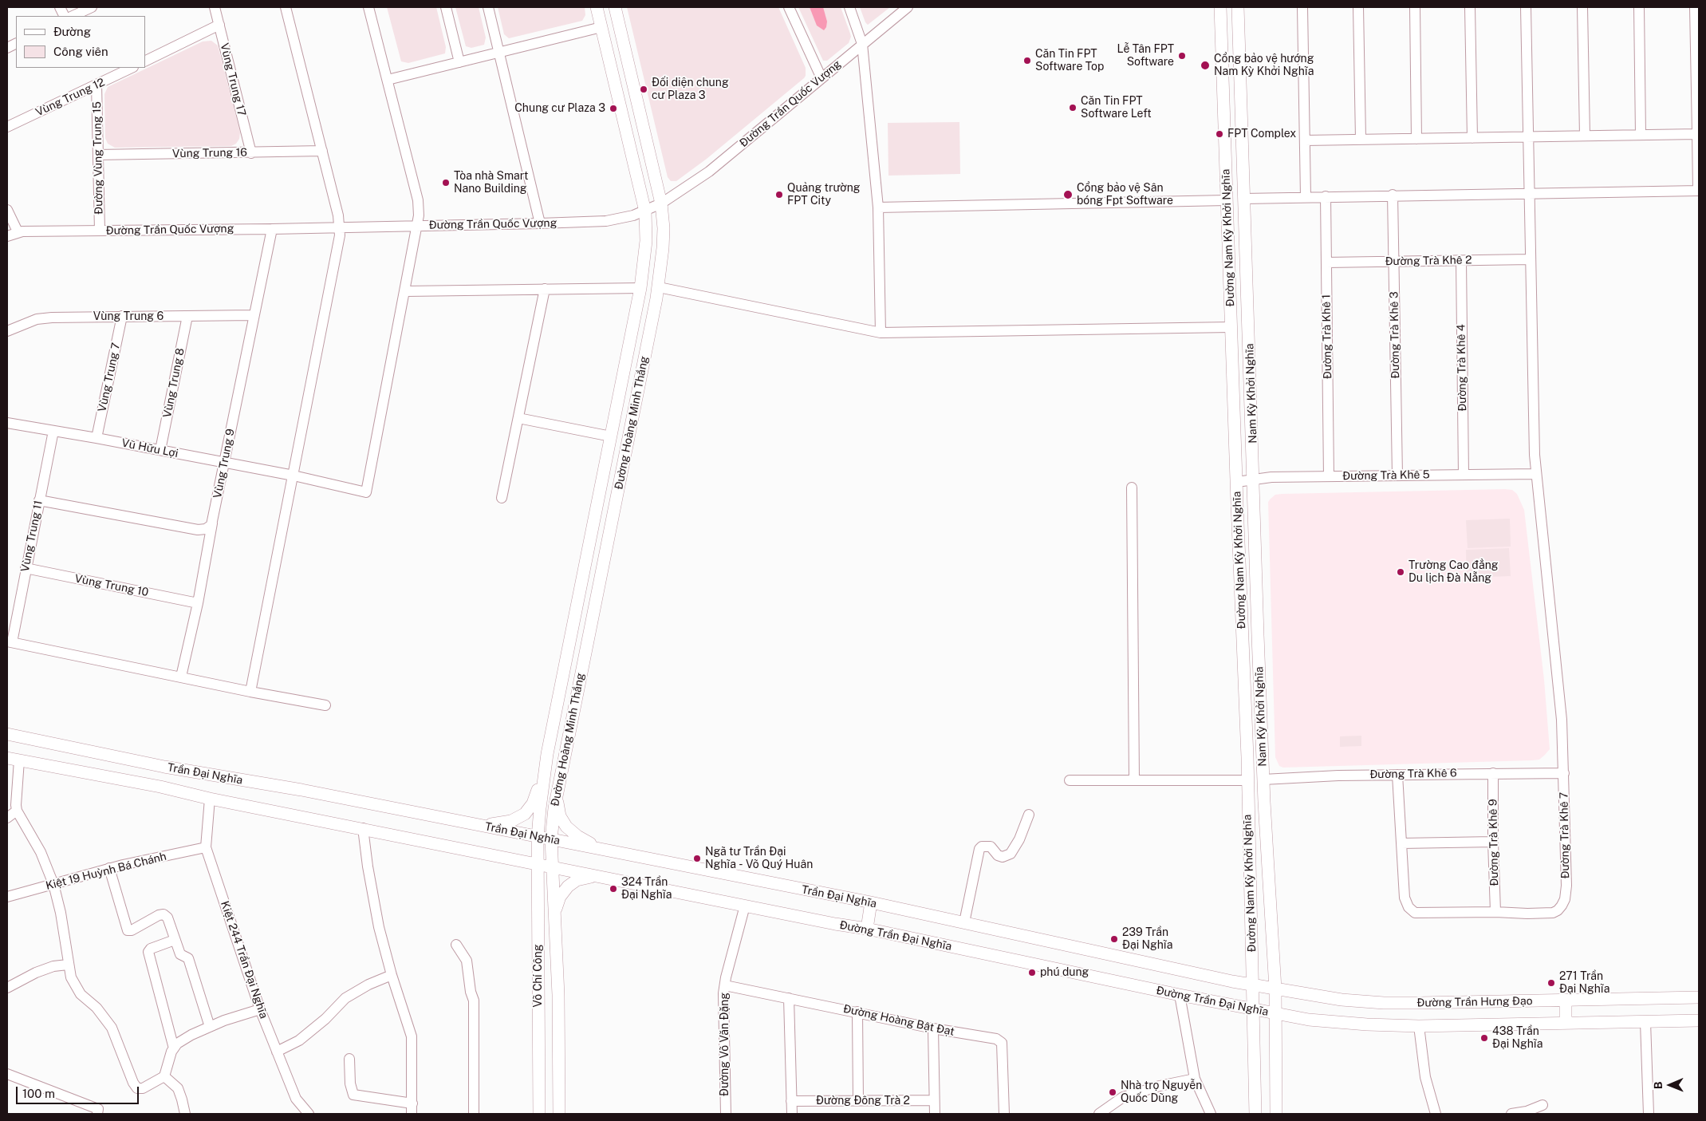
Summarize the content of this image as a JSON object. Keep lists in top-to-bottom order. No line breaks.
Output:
{"streets":{"main road":["Đường Nam Kỳ Khởi Nghĩa","Nam Kỳ Khởi Nghĩa","Đường Hoàng Minh Thắng","Trần Đại Nghĩa","Đường Trần Đại Nghĩa","Võ Chí Công","Đường Trần Hưng Đạo"],"street":["Vùng Trung 17","Vùng Trung 12","Đường Trần Quốc Vượng","Vùng Trung 16","Đường Vùng Trung 15","Đường Trà Khê 2","Vùng Trung 6","Đường Trà Khê 3","Đường Trà Khê 1","Đường Trà Khê 4","Vùng Trung 7","Vùng Trung 8","Vũ Hữu Lợi","Vùng Trung 9","Đường Trà Khê 5","Vùng Trung 11","Vùng Trung 10","Đường Trà Khê 6","Đường Trà Khê 7","Đường Trà Khê 9","Kiệt 19 Huỳnh Bá Chánh","Kiệt 244 Trần Đại Nghĩa","Đường Hoàng Bật Đạt","Đường Võ Văn Đặng","Đường Đông Trà 2"]},"crossings":[["Vùng Trung 17","Vùng Trung 16"],["Vùng Trung 12","Đường Vùng Trung 15"],["Đường Trần Quốc Vượng","Đường Vùng Trung 15"],["Đường Trần Quốc Vượng","Đường Hoàng Minh Thắng"],["Đường Trần Quốc Vượng","Vùng Trung 9"],["Vùng Trung 16","Đường Vùng Trung 15"],["Đường Nam Kỳ Khởi Nghĩa","Nam Kỳ Khởi Nghĩa"],["Đường Nam Kỳ Khởi Nghĩa","Đường Trà Khê 5"],["Đường Nam Kỳ Khởi Nghĩa","Đường Trà Khê 6"],["Đường Nam Kỳ Khởi Nghĩa","Đường Trần Đại Nghĩa"],["Đường Nam Kỳ Khởi Nghĩa","Đường Trần Hưng Đạo"],["Đường Trà Khê 2","Đường Trà Khê 3"],["Đường Trà Khê 2","Đường Trà Khê 1"],["Đường Trà Khê 2","Đường Trà Khê 4"],["Đường Trà Khê 2","Đường Trà Khê 7"],["Vùng Trung 6","Vùng Trung 7"],["Vùng Trung 6","Vùng Trung 8"],["Vùng Trung 6","Vùng Trung 9"],["Đường Trà Khê 3","Đường Trà Khê 5"],["Đường Trà Khê 1","Đường Trà Khê 5"],["Đường Trà Khê 4","Đường Trà Khê 5"],["Vùng Trung 7","Vũ Hữu Lợi"],["Vùng Trung 8","Vũ Hữu Lợi"],["Nam Kỳ Khởi Nghĩa","Đường Trà Khê 5"],["Nam Kỳ Khởi Nghĩa","Đường Trà Khê 6"],["Đường Hoàng Minh Thắng","Trần Đại Nghĩa"],["Đường Hoàng Minh Thắng","Võ Chí Công"],["Vũ Hữu Lợi","Vùng Trung 9"],["Vũ Hữu Lợi","Vùng Trung 11"],["Vùng Trung 9","Vùng Trung 10"],["Đường Trà Khê 5","Đường Trà Khê 7"],["Vùng Trung 11","Vùng Trung 10"],["Trần Đại Nghĩa","Đường Trần Đại Nghĩa"],["Trần Đại Nghĩa","Kiệt 244 Trần Đại Nghĩa"],["Trần Đại Nghĩa","Võ Chí Công"],["Đường Trà Khê 6","Đường Trà Khê 7"],["Đường Trà Khê 6","Đường Trà Khê 9"],["Đường Trà Khê 7","Đường Trà Khê 9"],["Kiệt 19 Huỳnh Bá Chánh","Kiệt 244 Trần Đại Nghĩa"],["Đường Trần Đại Nghĩa","Võ Chí Công"],["Đường Trần Đại Nghĩa","Đường Trần Hưng Đạo"],["Đường Trần Đại Nghĩa","Đường Võ Văn Đặng"],["Đường Hoàng Bật Đạt","Đường Võ Văn Đặng"]],"places":["Lễ Tân FPT Software","Căn Tin FPT Software Top","Cổng bảo vệ hướng Nam Kỳ Khởi Nghĩa","Đối diện chung cư Plaza 3","Căn Tin FPT Software Left","Chung cư Plaza 3","FPT Complex","Tòa nhà Smart Nano Building","Quảng trường FPT City","Cổng bảo vệ Sân bóng Fpt Software","Trường Cao đẳng Du lịch Đà Nẵng","Ngã tư Trần Đại Nghĩa - Võ Quý Huân","324 Trần Đại Nghĩa","239 Trần Đại Nghĩa","phú dung","271 Trần Đại Nghĩa","438 Trần Đại Nghĩa","Nhà trọ Nguyễn Quốc Dũng"],"legend":["Đường","Công viên"],"scale_bar":"100 m","north":"left"}
